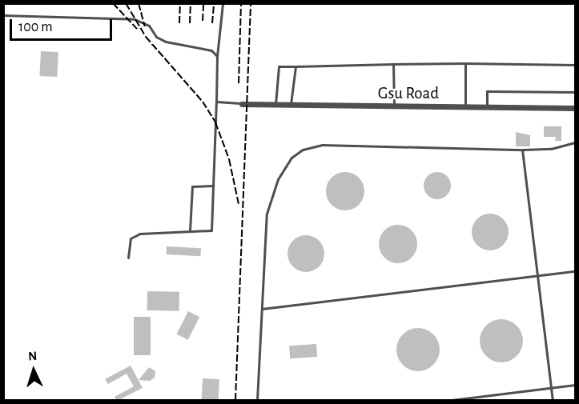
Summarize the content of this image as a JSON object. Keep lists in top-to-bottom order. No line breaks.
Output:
{"streets":{"street":["Gsu Road"]},"scale_bar":"100 m","north":"top"}
